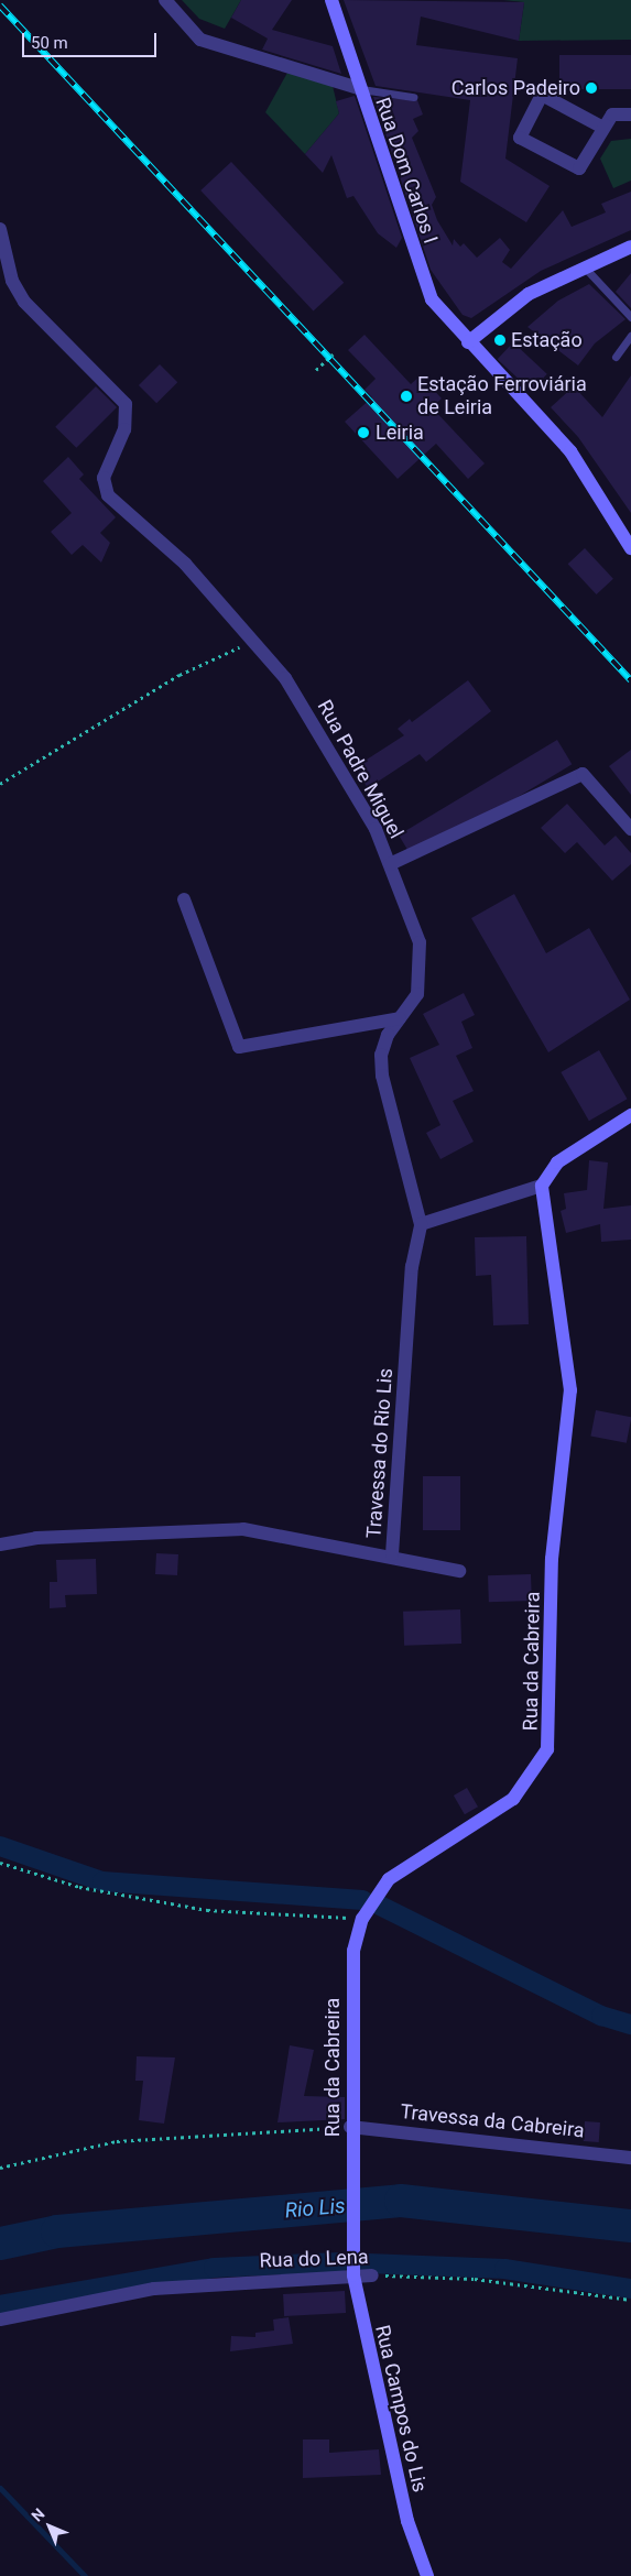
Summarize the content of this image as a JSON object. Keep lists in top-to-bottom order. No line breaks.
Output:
{"streets":{"main road":["Rua Dom Carlos I","Rua da Cabreira","Rua Campos do Lis"],"street":["Rua Padre Miguel","Travessa do Rio Lis","Travessa da Cabreira","Rua do Lena"]},"crossings":[["Rua Padre Miguel","Travessa do Rio Lis"],["Rua da Cabreira","Travessa da Cabreira"],["Rua da Cabreira","Rua Campos do Lis"],["Rua do Lena","Rua Campos do Lis"]],"water":["Rio Lis"],"places":["Carlos Padeiro","Estação","Estação Ferroviária de Leiria","Leiria"],"scale_bar":"50 m","north":"top left"}
